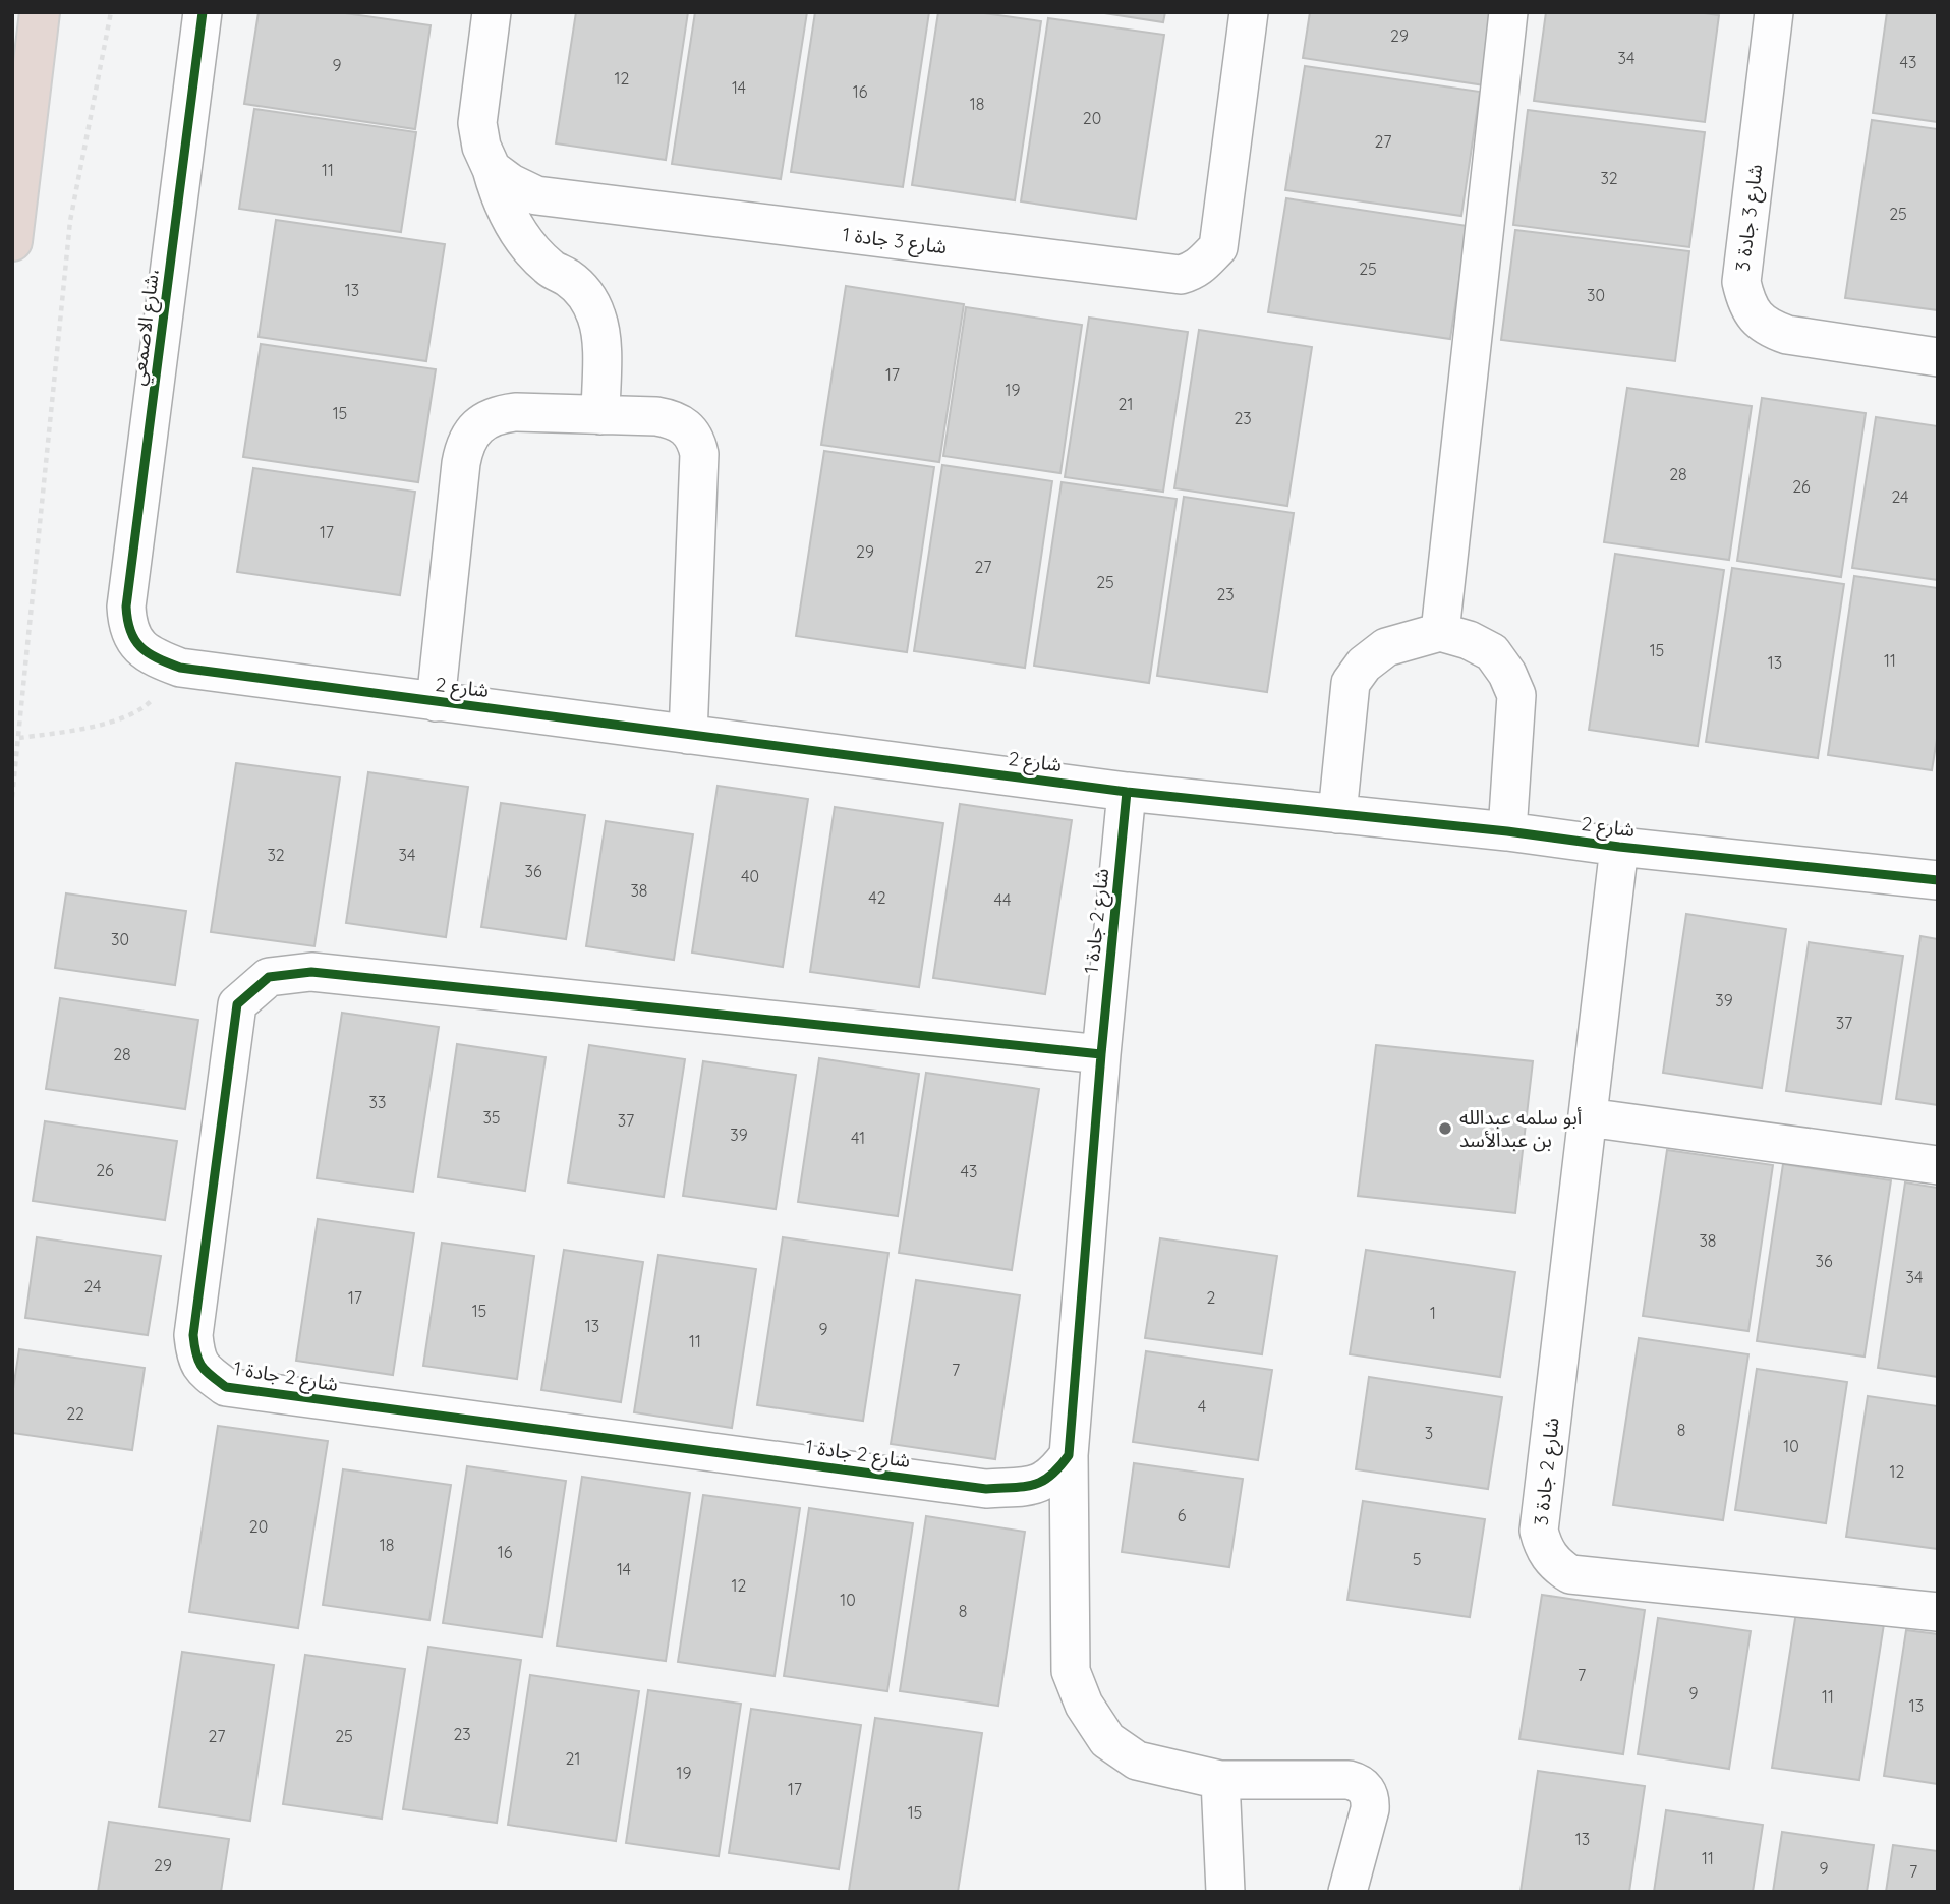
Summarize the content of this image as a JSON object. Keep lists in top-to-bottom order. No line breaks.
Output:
{"streets":{"street":["شارع 3 جادة 3","شارع 3 جادة 1","شارع الاصمعي،","شارع 2","شارع 2 جادة 1","شارع 2 جادة 3"]},"crossings":[["شارع الاصمعي،","شارع 2"],["شارع 2","شارع 2 جادة 1"],["شارع 2","شارع 2 جادة 3"]],"places":["أبو سلمه عبدالله بن عبدالأسد"],"house_numbers":["29","34","43","9","12","14","16","18","20","27","11","32","25","25","13","30","17","19","21","15","23","28","26","24","17","29","27","25","23","15","11","13","32","34","36","40","38","42","44","30","39","37","28","33","35","37","39","41","26","43","38","36","34","24","17","2","15","1","13","9","11","7","4","22","8","3","10","12","6","20","18","16","5","14","12","10","8","7","9","11","13","23","27","25","21","19","17","15","13","11","29","9","7"]}
